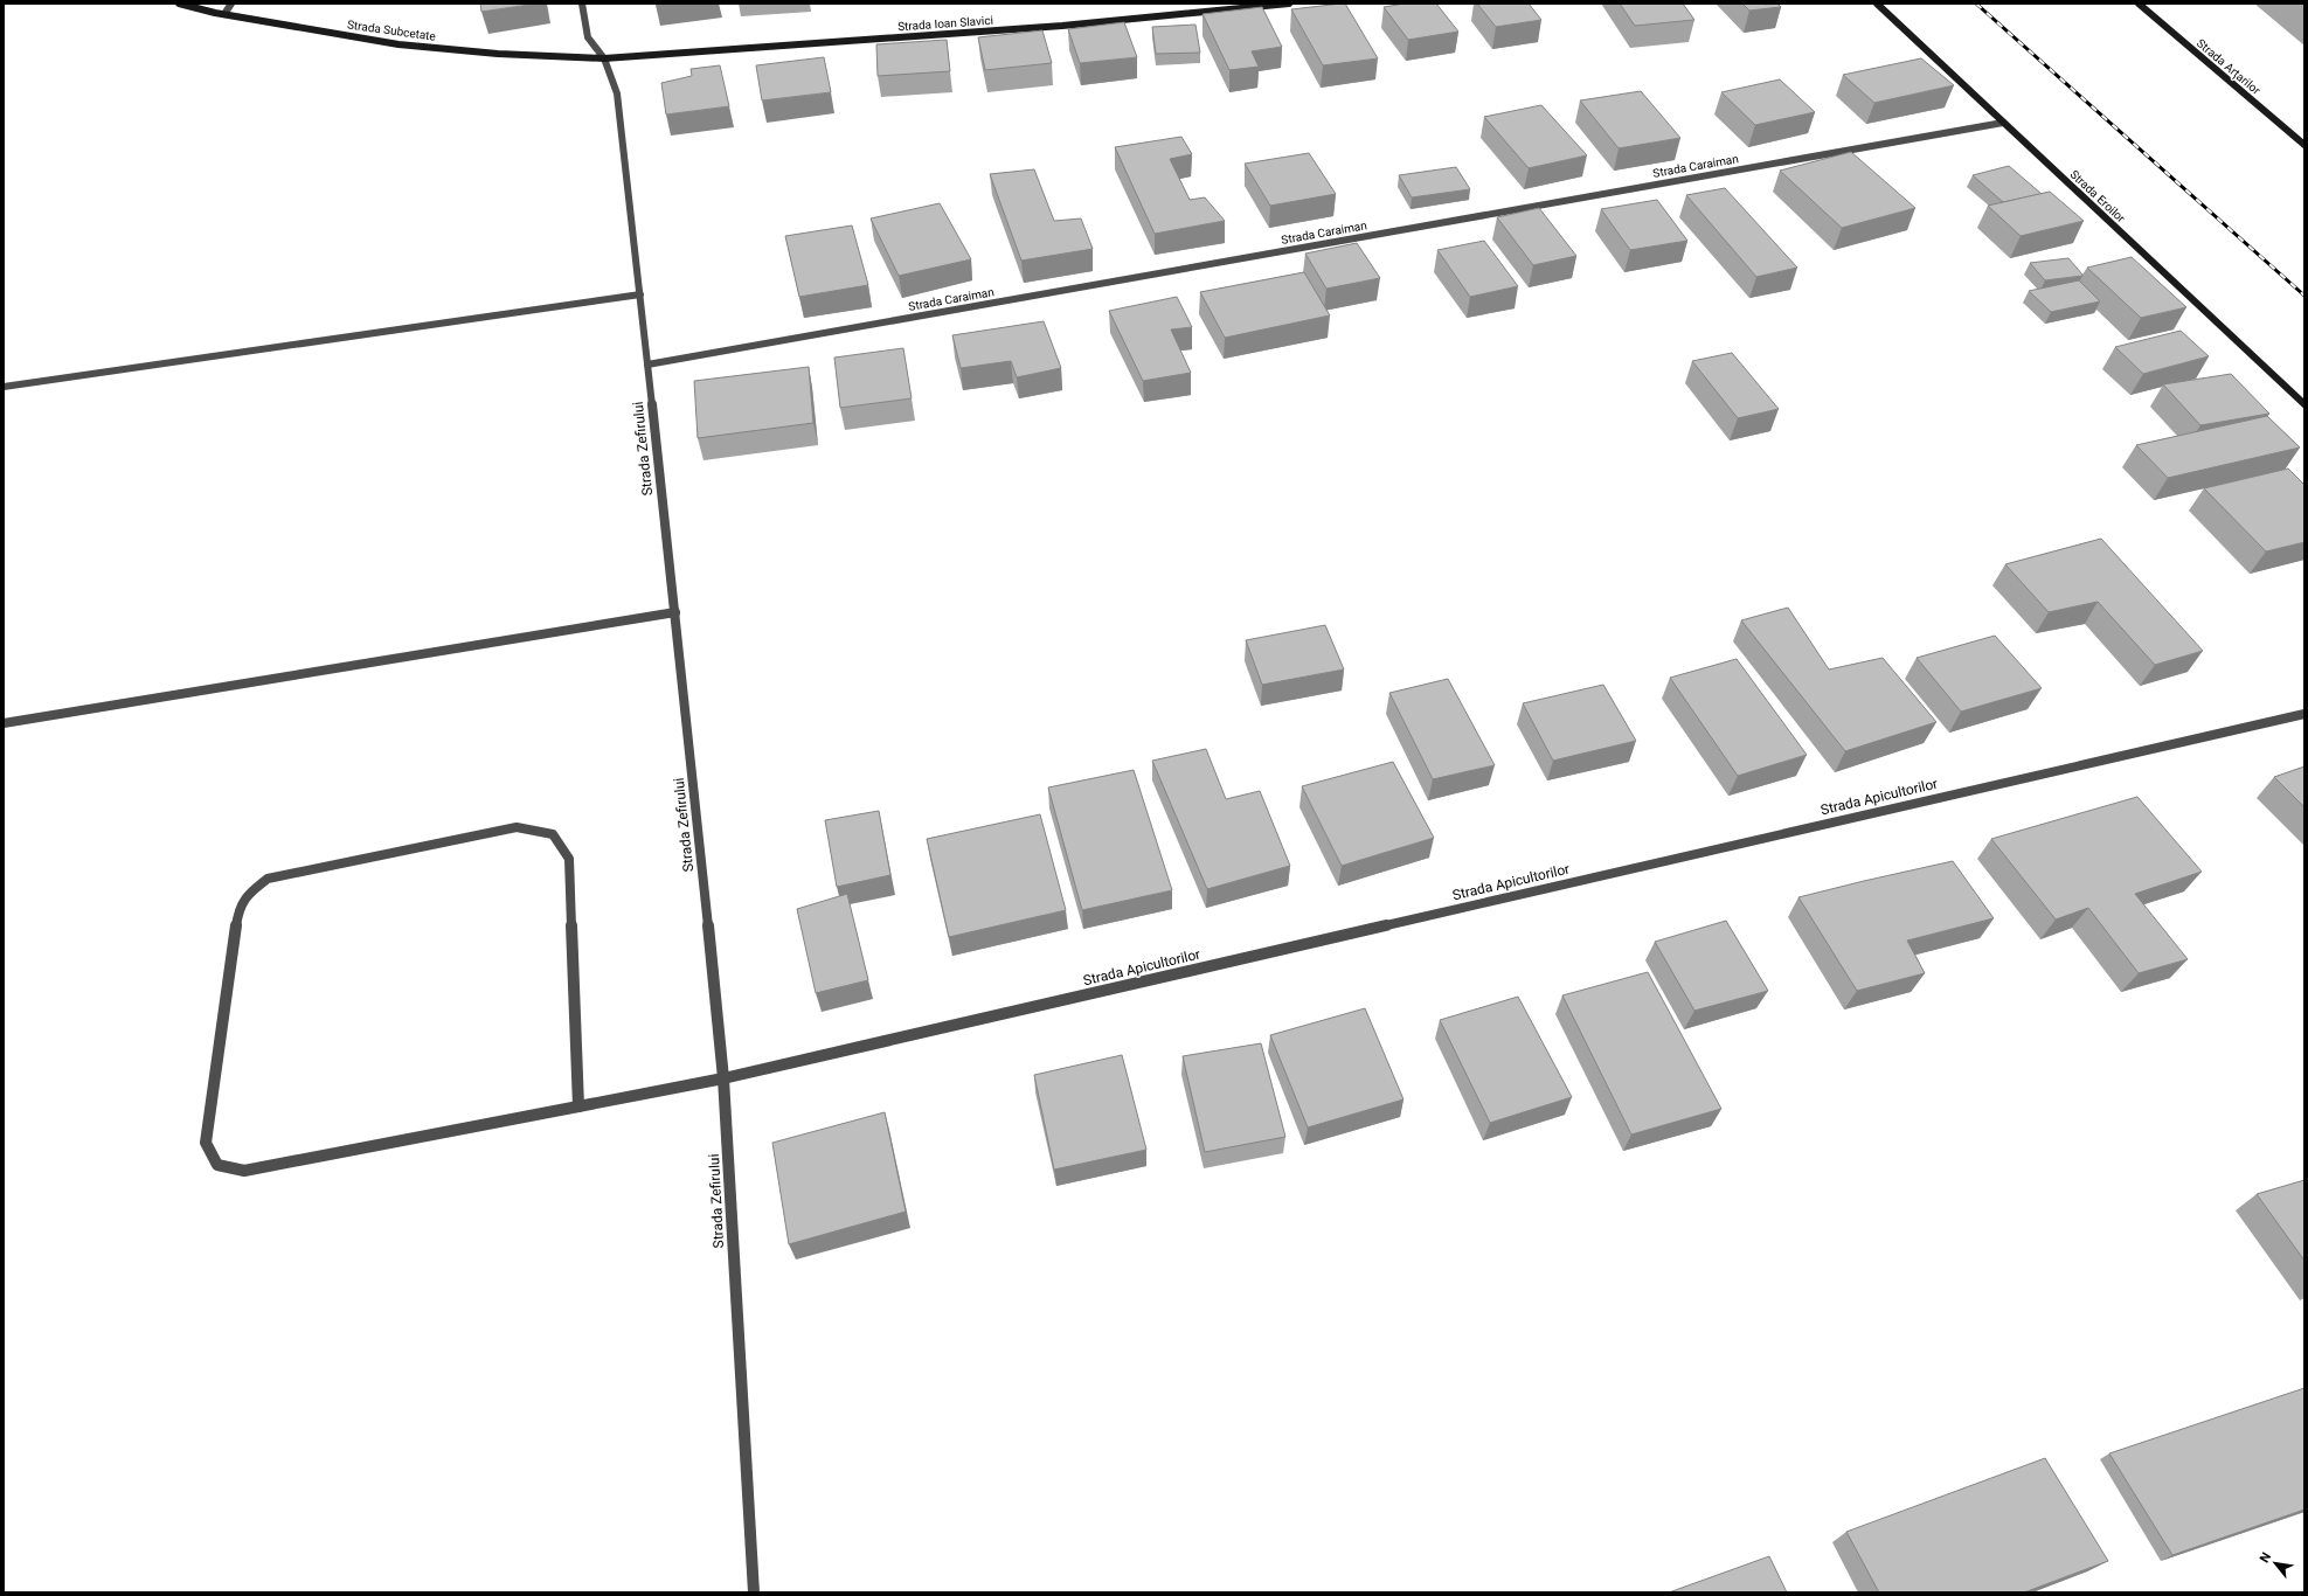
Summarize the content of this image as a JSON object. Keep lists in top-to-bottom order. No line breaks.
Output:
{"streets":{"street":["Strada Ioan Slavici","Strada Subcetate","Strada Arțarilor","Strada Caraiman","Strada Eroilor","Strada Zefirului","Strada Apicultorilor"]},"crossings":[["Strada Ioan Slavici","Strada Subcetate"],["Strada Ioan Slavici","Strada Zefirului"],["Strada Subcetate","Strada Zefirului"],["Strada Caraiman","Strada Eroilor"],["Strada Caraiman","Strada Zefirului"],["Strada Zefirului","Strada Apicultorilor"]],"north":"top left"}
